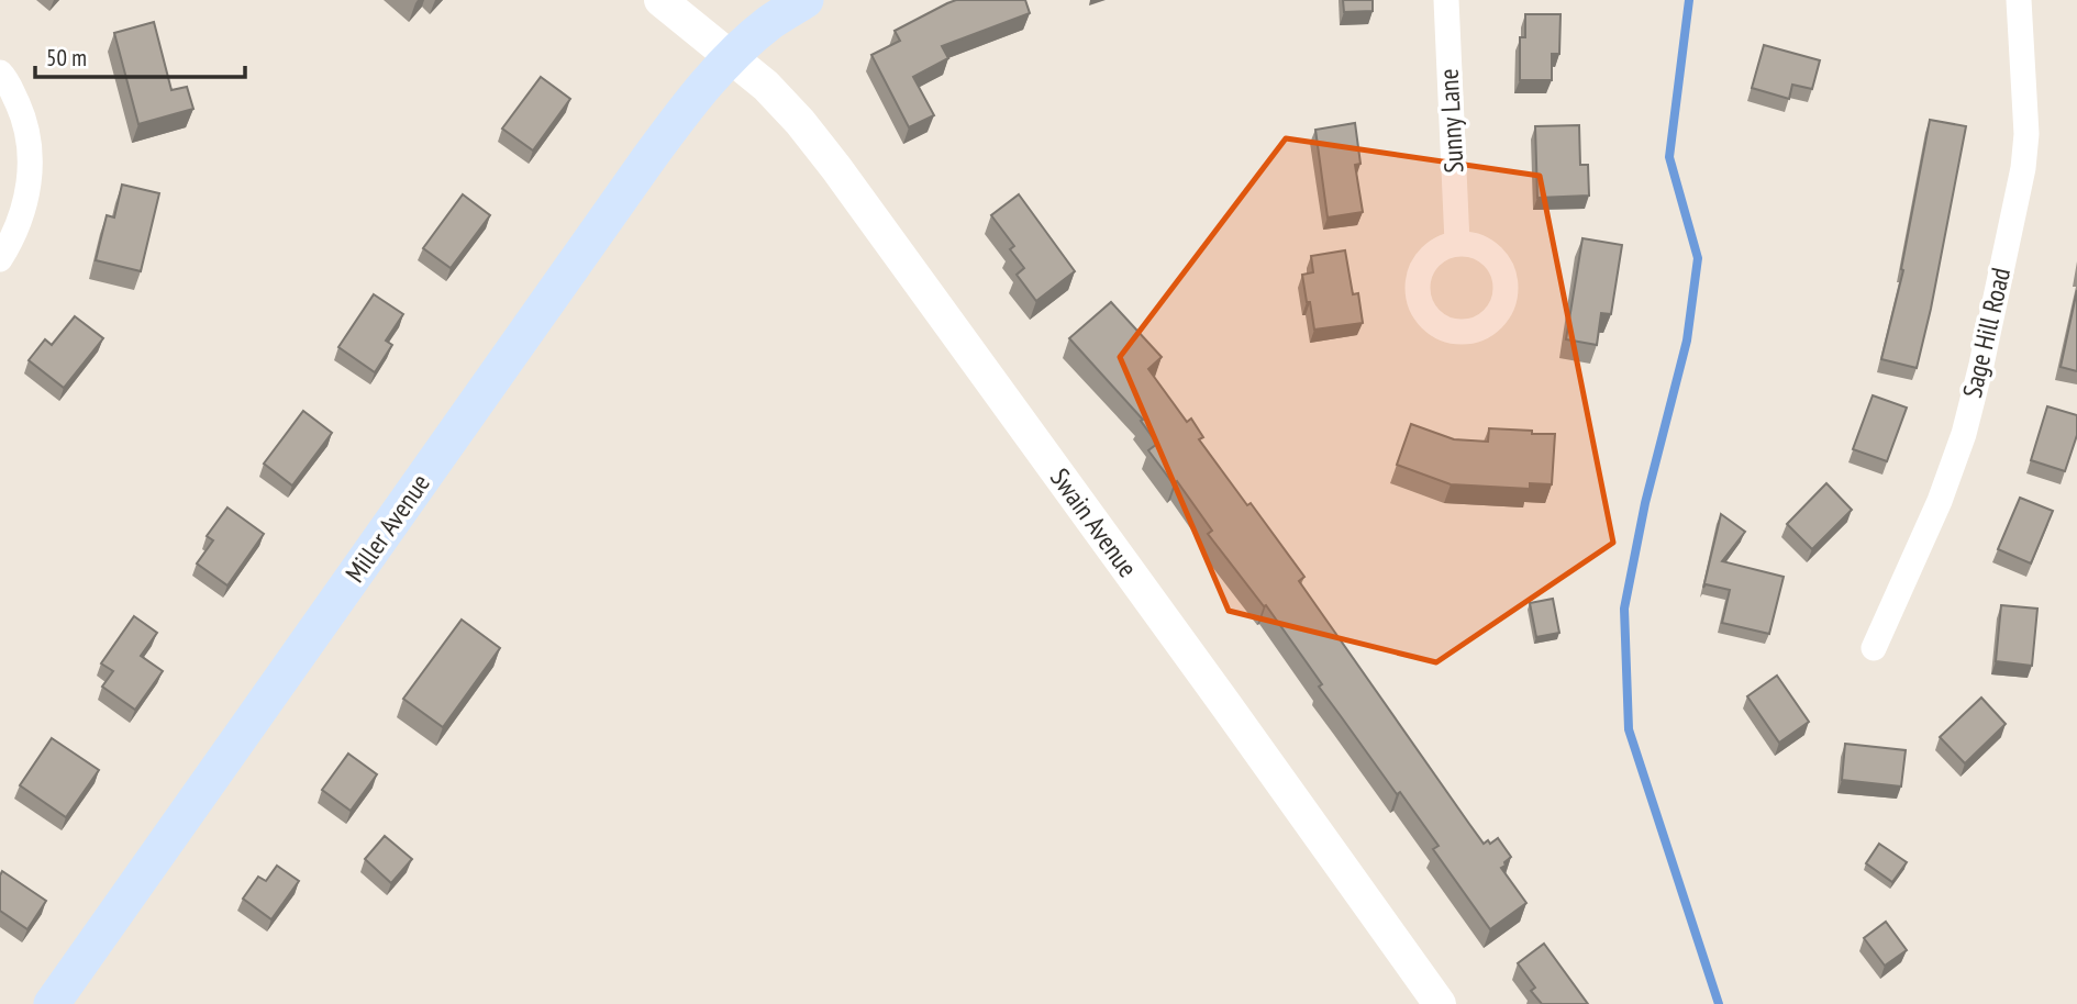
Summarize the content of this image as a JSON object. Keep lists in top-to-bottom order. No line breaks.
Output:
{"streets":{"main road":["Miller Avenue"],"street":["Sunny Lane","Sage Hill Road","Swain Avenue"]},"crossings":[["Swain Avenue","Miller Avenue"]],"scale_bar":"50 m"}
